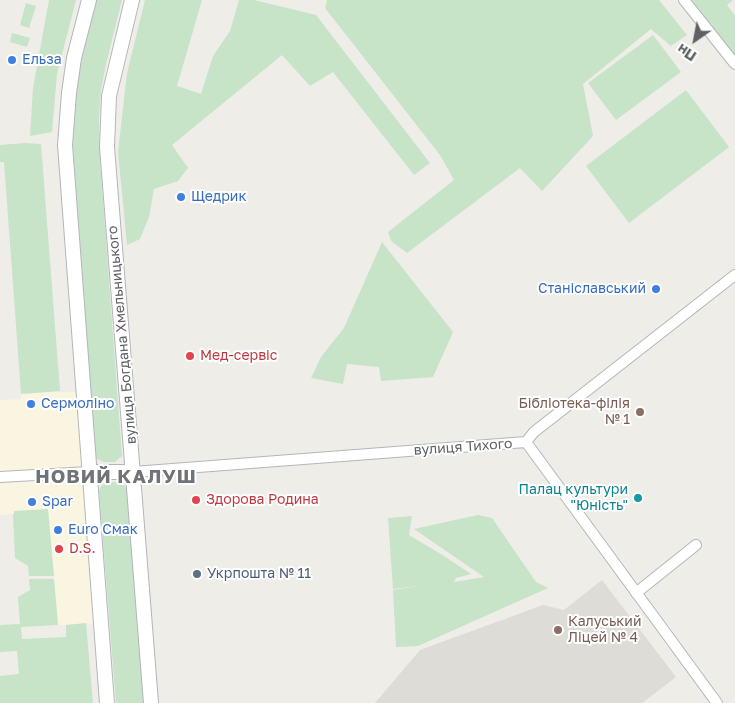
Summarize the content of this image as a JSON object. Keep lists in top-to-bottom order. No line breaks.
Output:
{"streets":{"street":["вулиця Богдана Хмельницького","вулиця Тихого"]},"crossings":[["вулиця Богдана Хмельницького","вулиця Тихого"]],"districts":["НОВИЙ КАЛУШ"],"places":["Ельза","Щедрик","Станіславський","Мед-сервіс","Сермоліно","Бібліотека-філія № 1","Палац культури \"Юність\"","Здорова Родина","Spar","Euro Смак","D.S.","Укрпошта № 11","Калуський Ліцей № 4"],"north":"bottom left"}
